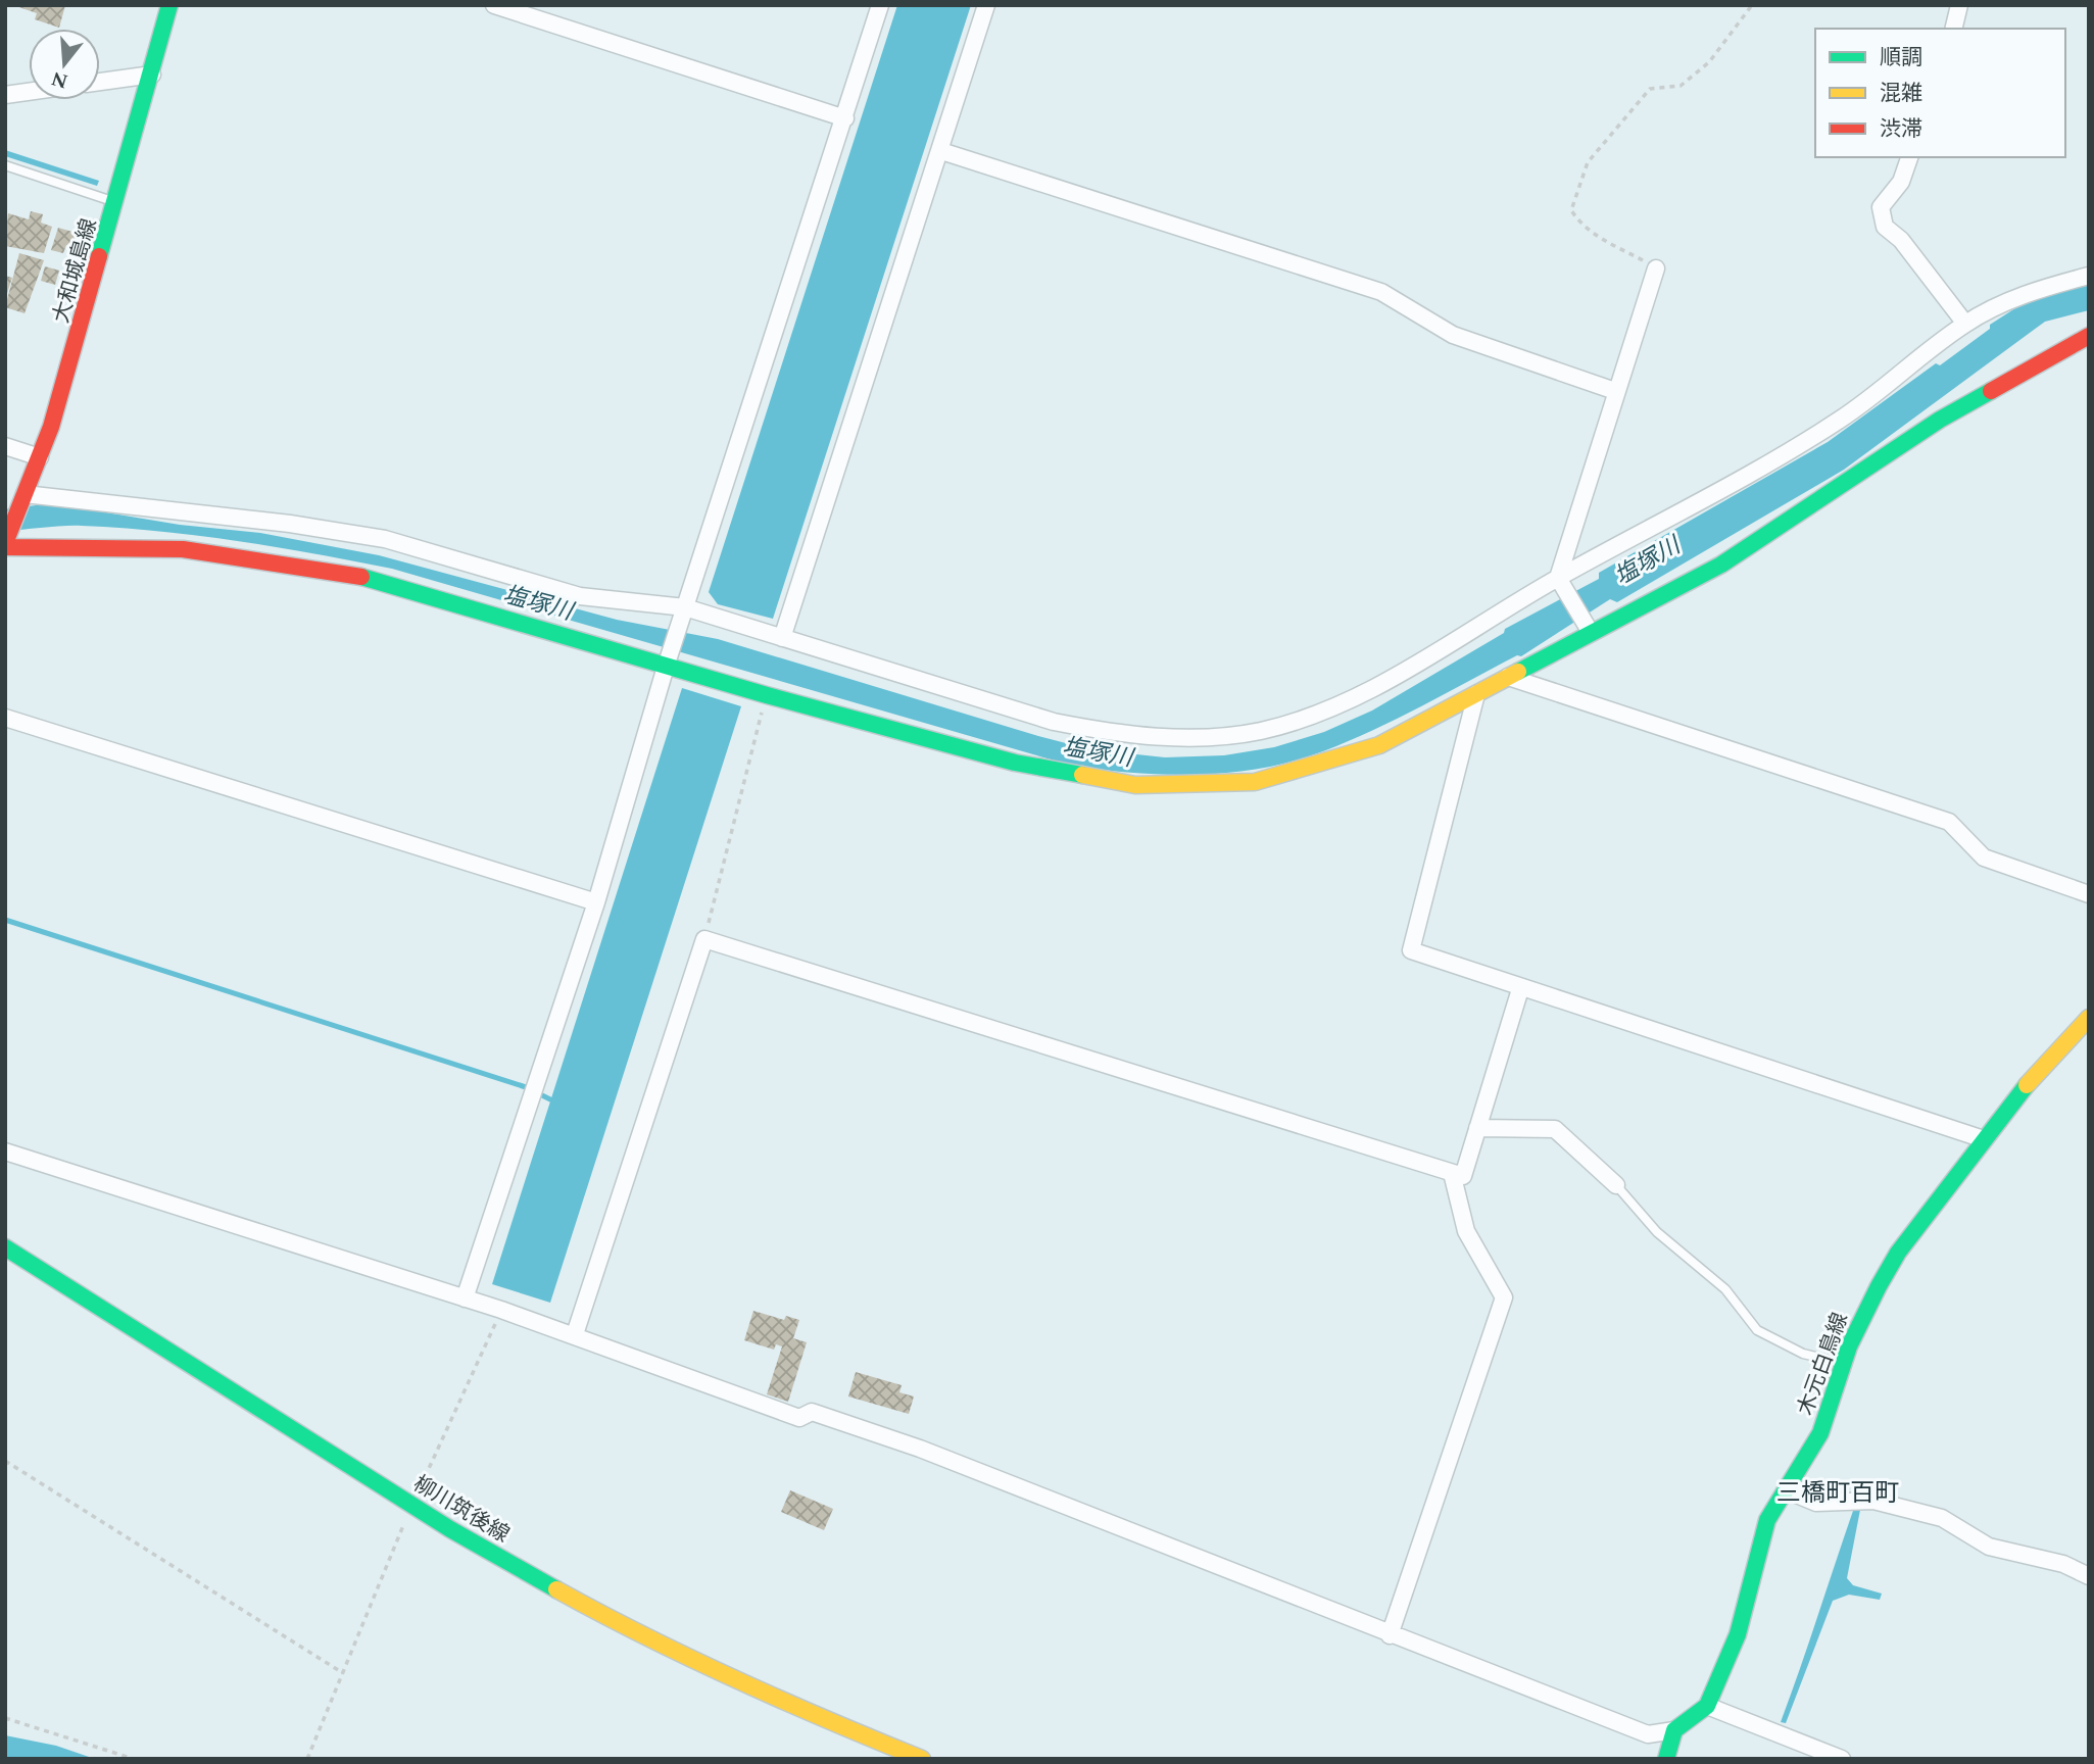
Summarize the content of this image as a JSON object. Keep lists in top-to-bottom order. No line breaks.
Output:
{"streets":{"main road":["大和城島線","木元白鳥線","柳川筑後線"]},"districts":["三橋町百町"],"water":["塩塚川"],"legend":["順調","混雑","渋滞"],"north":"bottom"}
